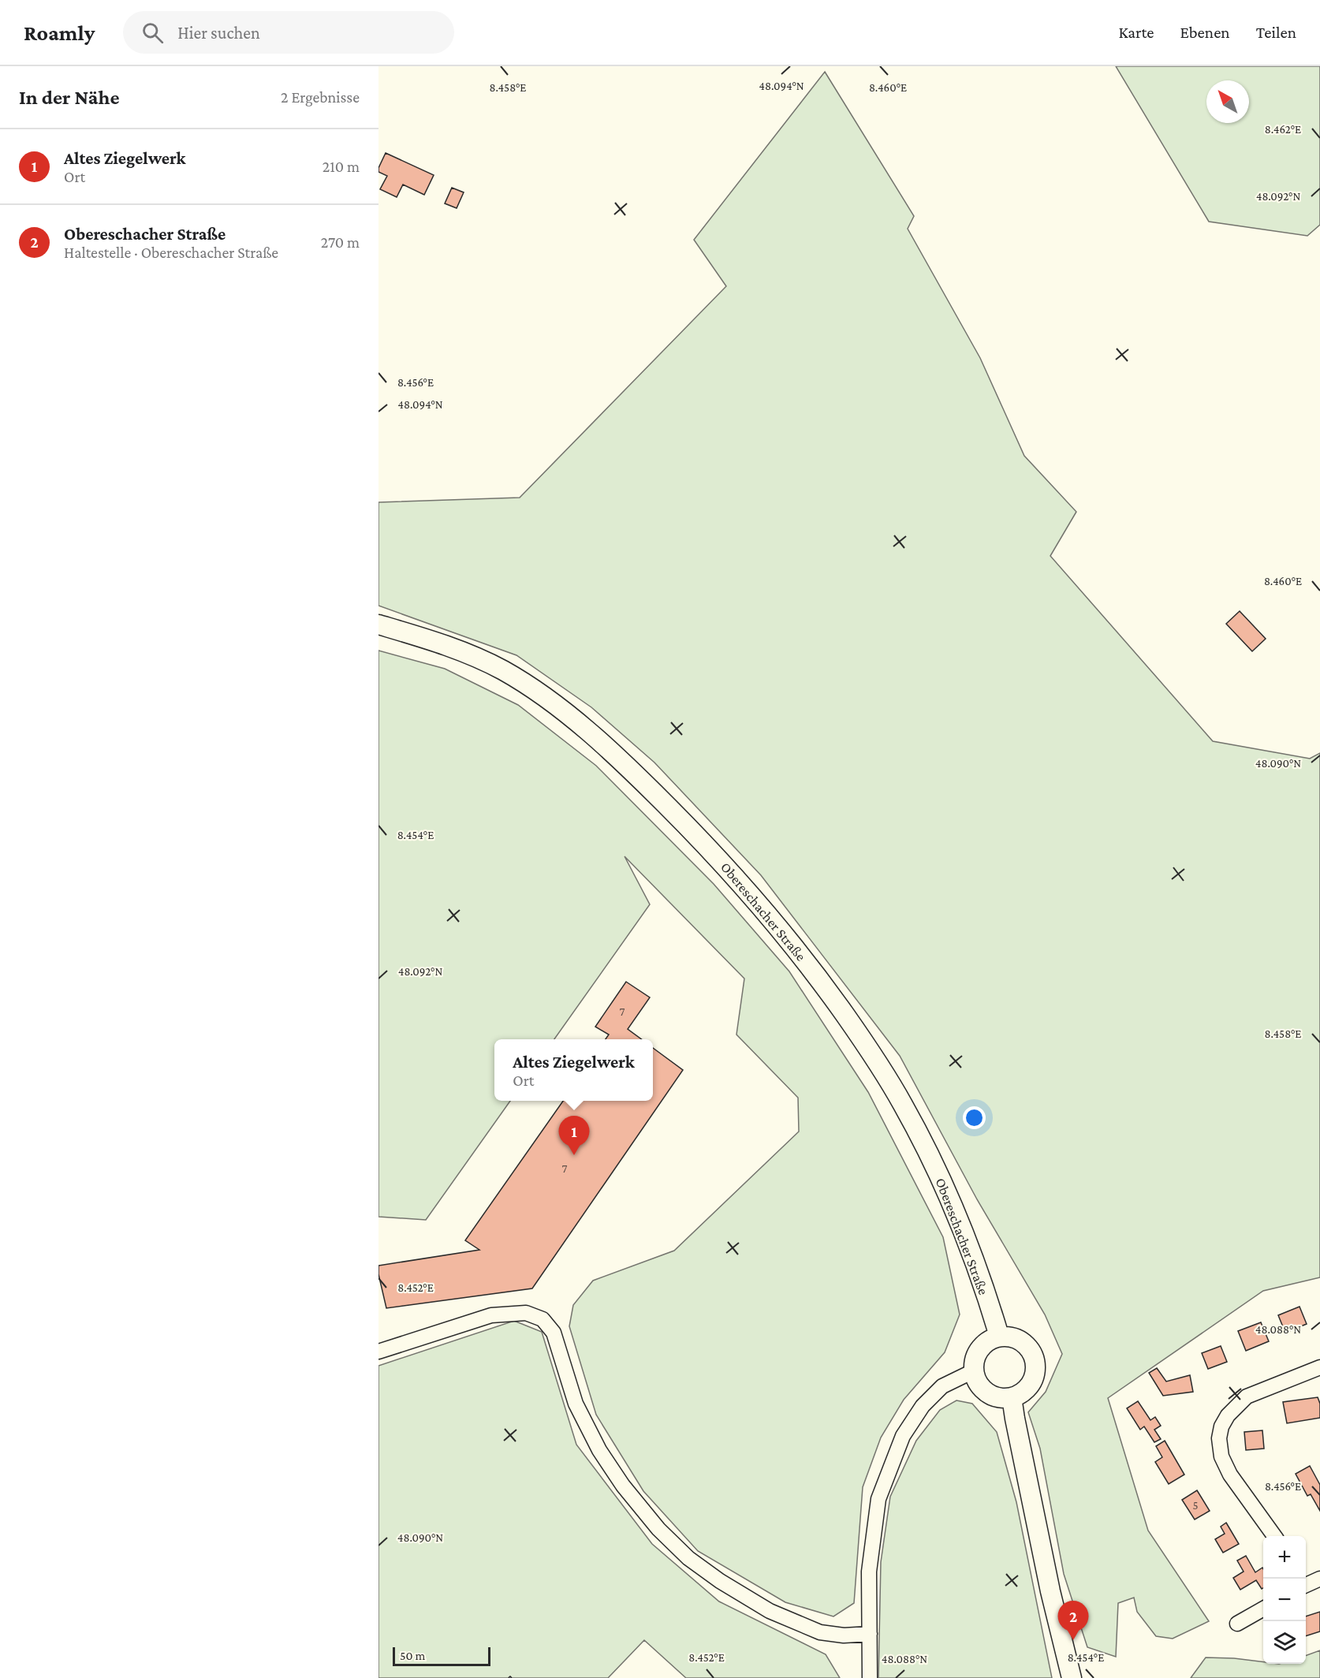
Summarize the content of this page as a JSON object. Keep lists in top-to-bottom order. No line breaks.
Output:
{"streets":{"main road":["Obereschacher Straße"]},"house_numbers":["7","7","5"],"scale_bar":"50 m","north":"top left","page":{"header":"Roamly","search":"Hier suchen","nav":["Karte","Ebenen","Teilen"],"heading":["In der Nähe","2 Ergebnisse"],"list":[{"mark":"1","name":"Altes Ziegelwerk","note":"Ort","value":"210 m"},{"mark":"2","name":"Obereschacher Straße","note":"Haltestelle · Obereschacher Straße","value":"270 m"}],"popup":["Altes Ziegelwerk","Ort"],"pins":["1","2"],"map_buttons":["+","−"],"scale":"50 m"},"coordinates":["48.094°N","8.458°E","8.460°E","8.462°E","48.092°N","8.456°E","48.090°N","8.454°E","8.452°E","48.088°N"]}
